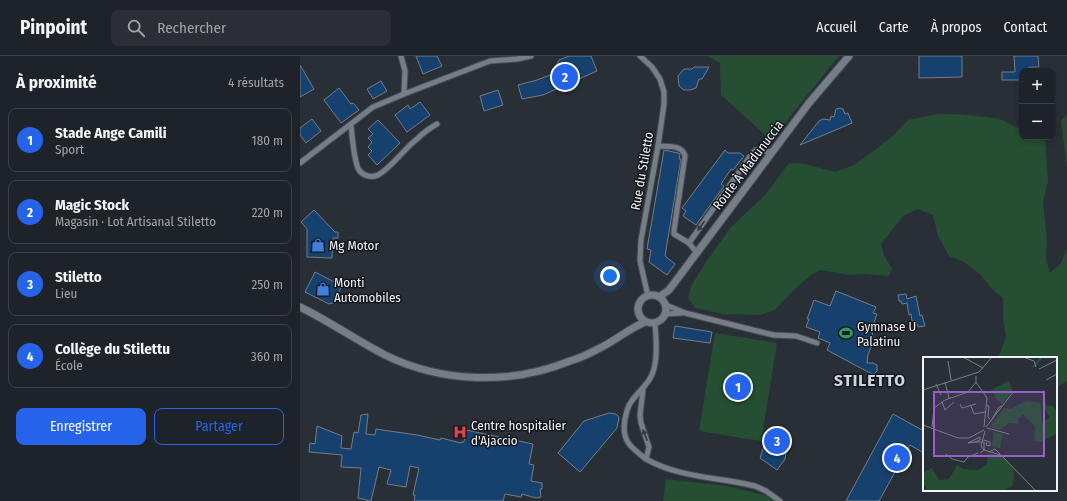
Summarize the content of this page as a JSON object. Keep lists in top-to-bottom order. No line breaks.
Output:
{"streets":{"main road":["Route À Madunuccia"],"street":["Rue du Stiletto"]},"crossings":[["Route À Madunuccia","Rue du Stiletto"]],"districts":["STILETTO"],"places":{"shop":["Mg Motor","Monti Automobiles"],"sports":["Gymnase U Palatinu"],"hospital":["Centre hospitalier d'Ajaccio"]},"page":{"header":"Pinpoint","search":"Rechercher","nav":["Accueil","Carte","À propos","Contact"],"heading":["À proximité","4 résultats"],"pins":["2","1","3","4"],"map_buttons":["+","−"],"list":[{"mark":"1","name":"Stade Ange Camili","note":"Sport","value":"180 m"},{"mark":"2","name":"Magic Stock","note":"Magasin · Lot Artisanal Stiletto","value":"220 m"},{"mark":"3","name":"Stiletto","note":"Lieu","value":"250 m"},{"mark":"4","name":"Collège du Stilettu","note":"École","value":"360 m"}],"buttons":["Enregistrer","Partager"]}}
